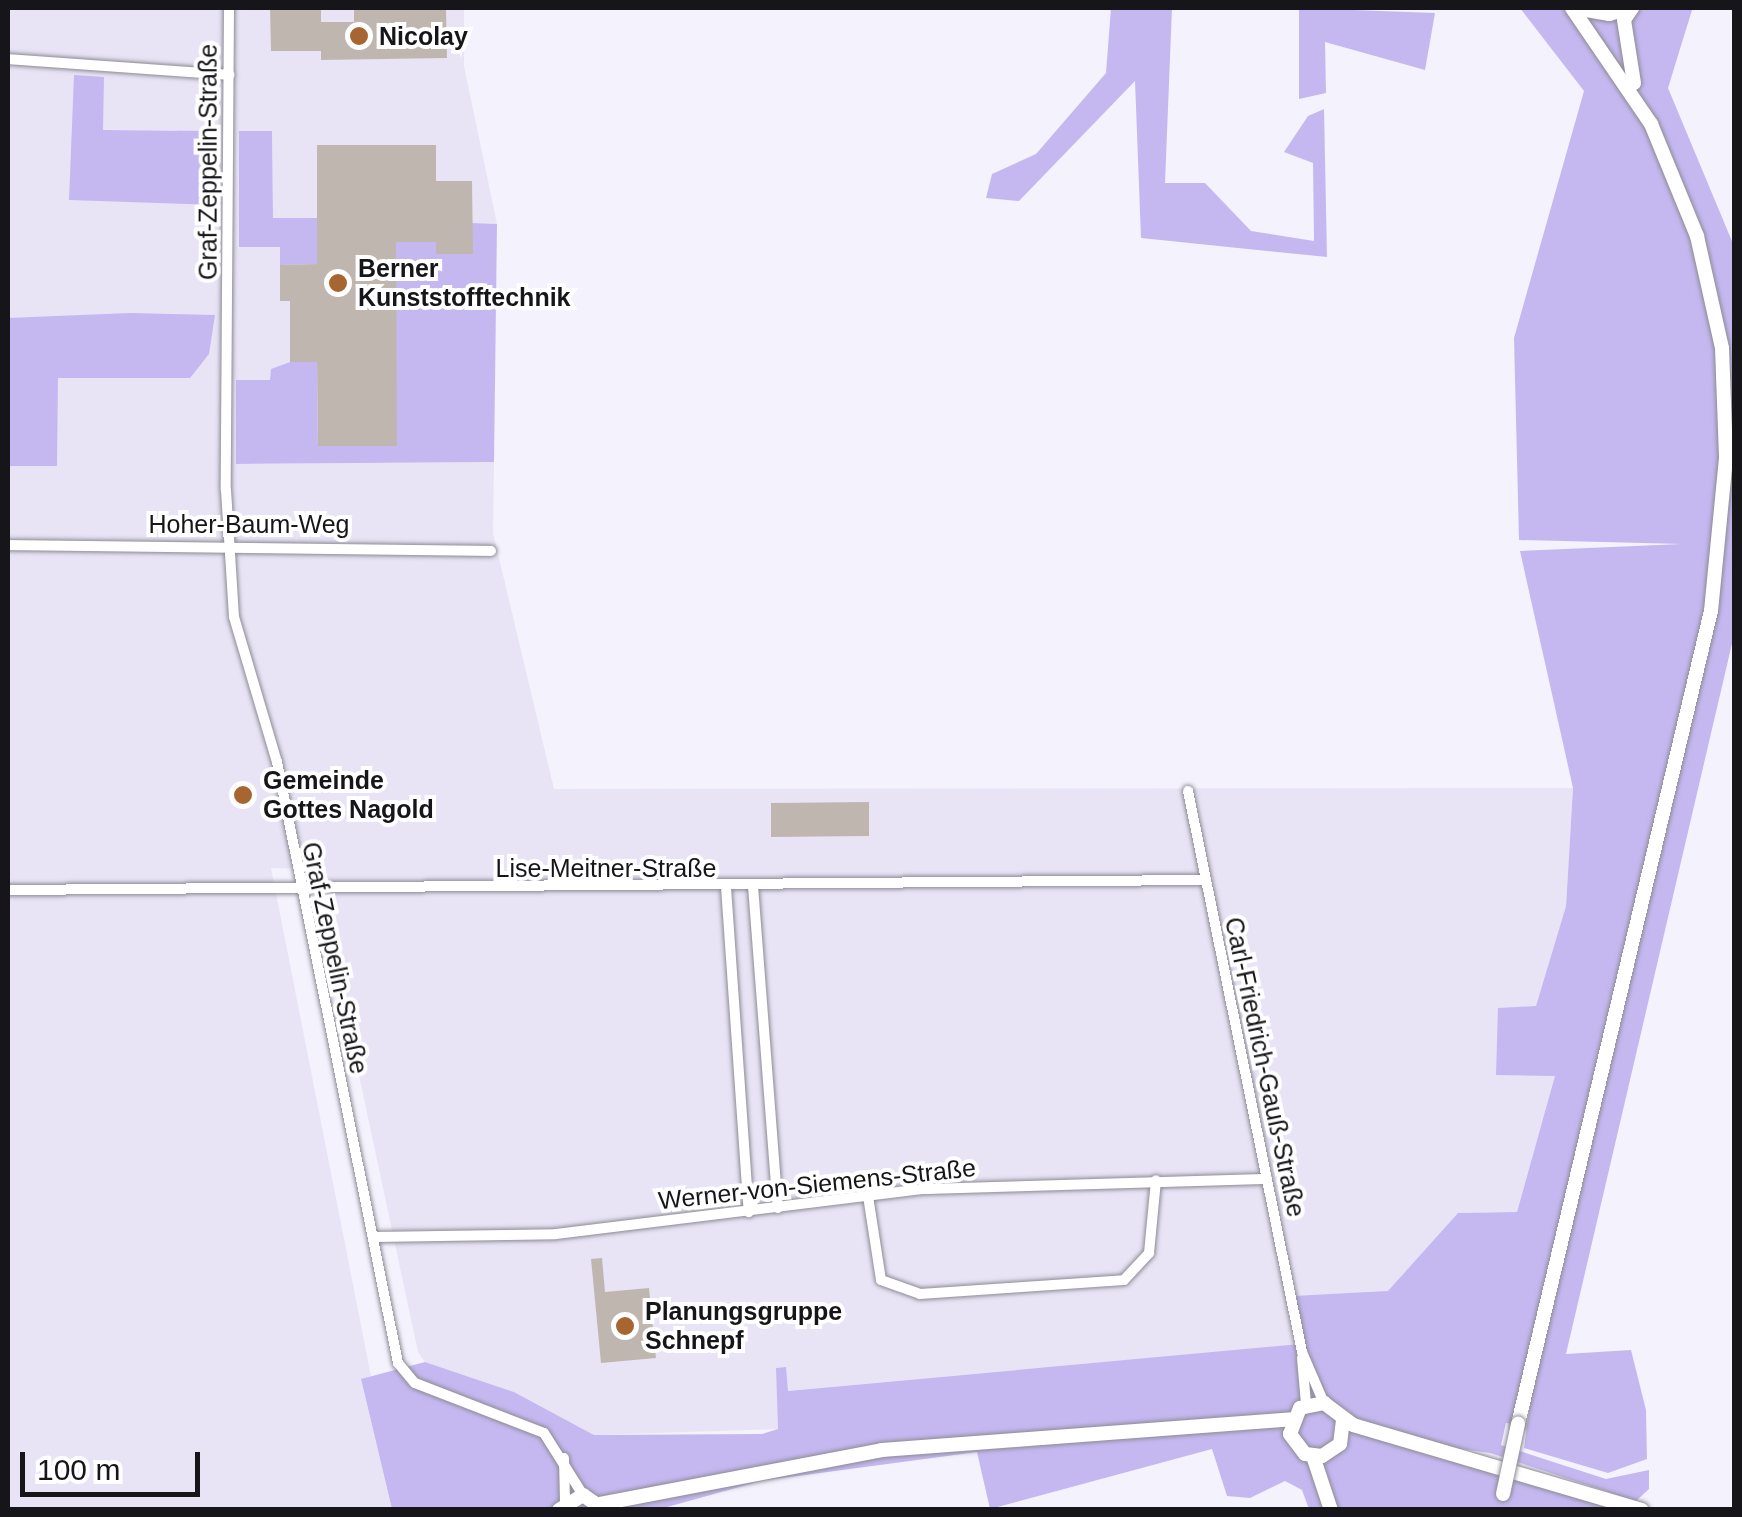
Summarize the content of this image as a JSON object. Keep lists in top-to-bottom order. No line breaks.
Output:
{"streets":{"street":["Graf-Zeppelin-Straße","Hoher-Baum-Weg","Lise-Meitner-Straße","Carl-Friedrich-Gauß-Straße","Werner-von-Siemens-Straße"]},"crossings":[["Graf-Zeppelin-Straße","Hoher-Baum-Weg"],["Graf-Zeppelin-Straße","Lise-Meitner-Straße"],["Graf-Zeppelin-Straße","Werner-von-Siemens-Straße"],["Lise-Meitner-Straße","Carl-Friedrich-Gauß-Straße"],["Carl-Friedrich-Gauß-Straße","Werner-von-Siemens-Straße"]],"places":["Nicolay","Berner Kunststofftechnik","Gemeinde Gottes Nagold","Planungsgruppe Schnepf"],"scale_bar":"100 m"}
